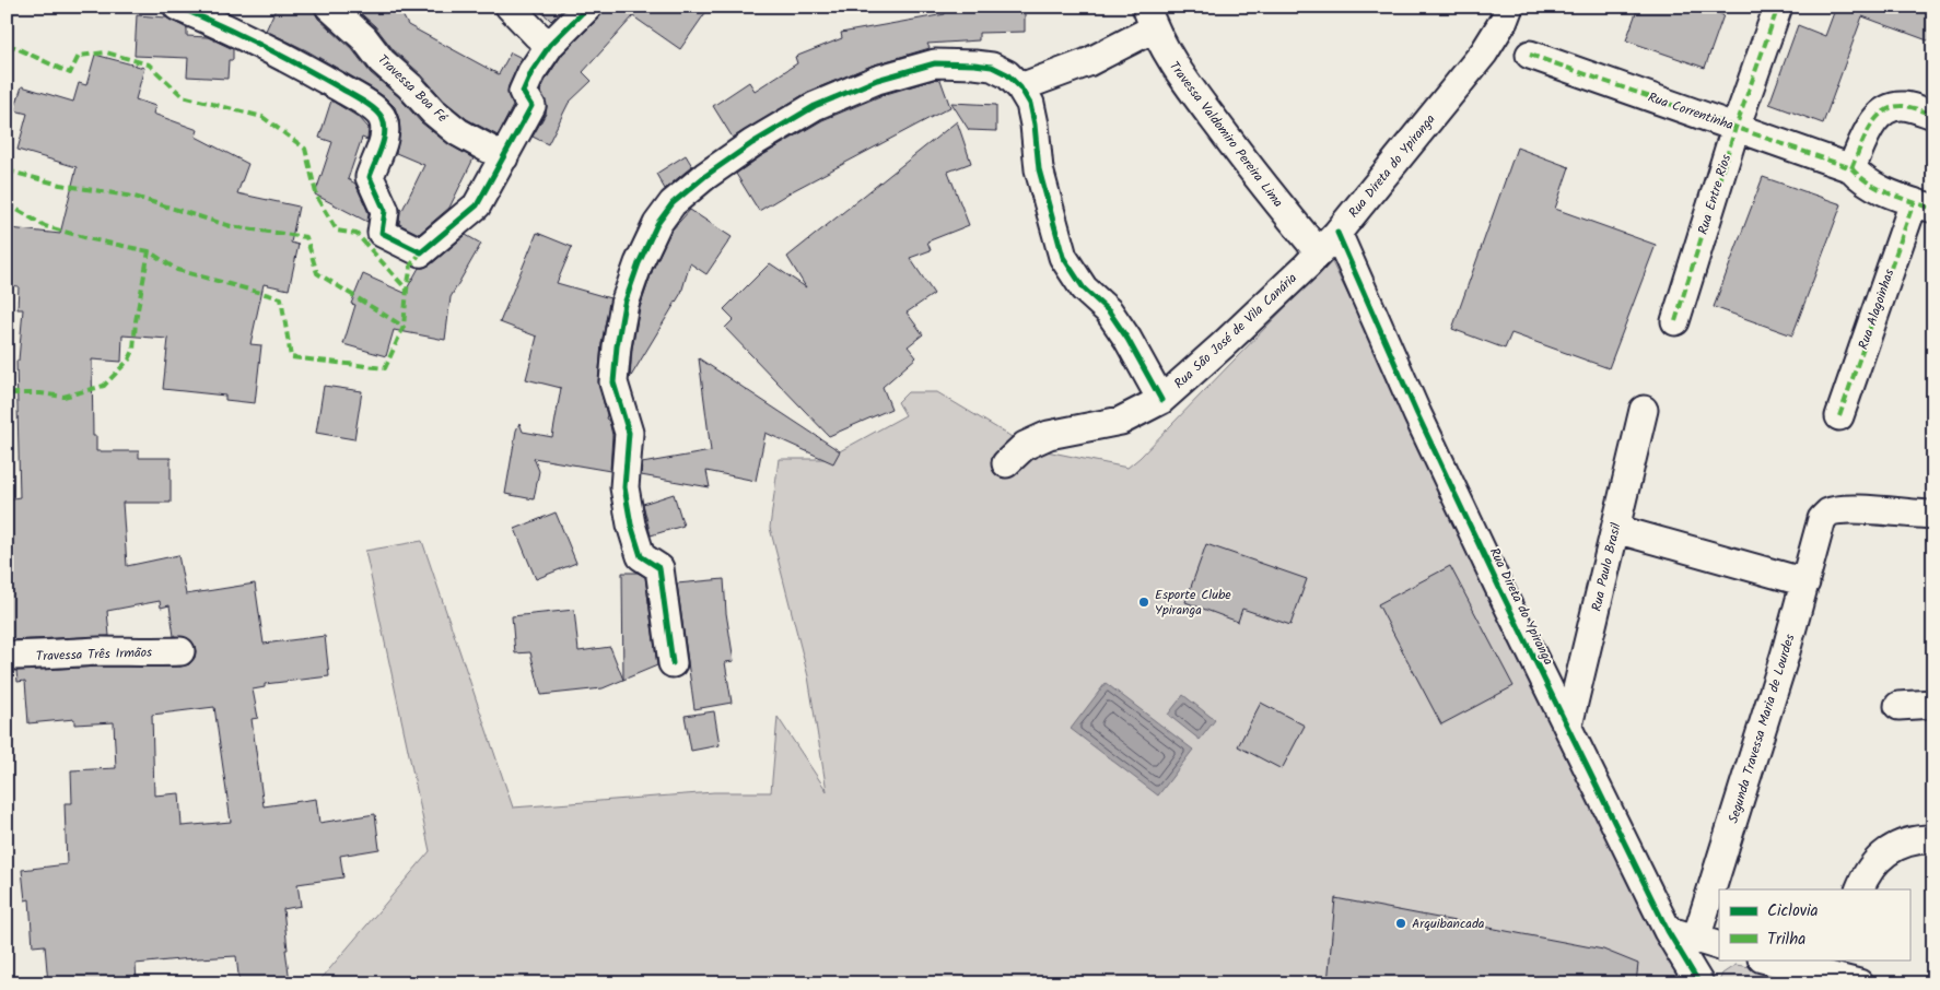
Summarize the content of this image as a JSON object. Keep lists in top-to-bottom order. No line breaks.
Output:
{"streets":{"street":["Travessa Boa Fé","Rua Correntinha","Travessa Valdomiro Pereira Lima","Rua Direta do Ypiranga","Rua Entre Rios","Rua Alagoinhas","Rua São José de Vila Canária","Rua Paulo Brasil","Travessa Três Irmãos","Segunda Travessa Maria de Lourdes"]},"crossings":[["Rua Correntinha","Rua Entre Rios"],["Travessa Valdomiro Pereira Lima","Rua São José de Vila Canária"],["Rua Direta do Ypiranga","Rua São José de Vila Canária"],["Rua Direta do Ypiranga","Rua Paulo Brasil"]],"places":["Esporte Clube Ypiranga","Arquibancada"],"legend":["Ciclovia","Trilha"]}
